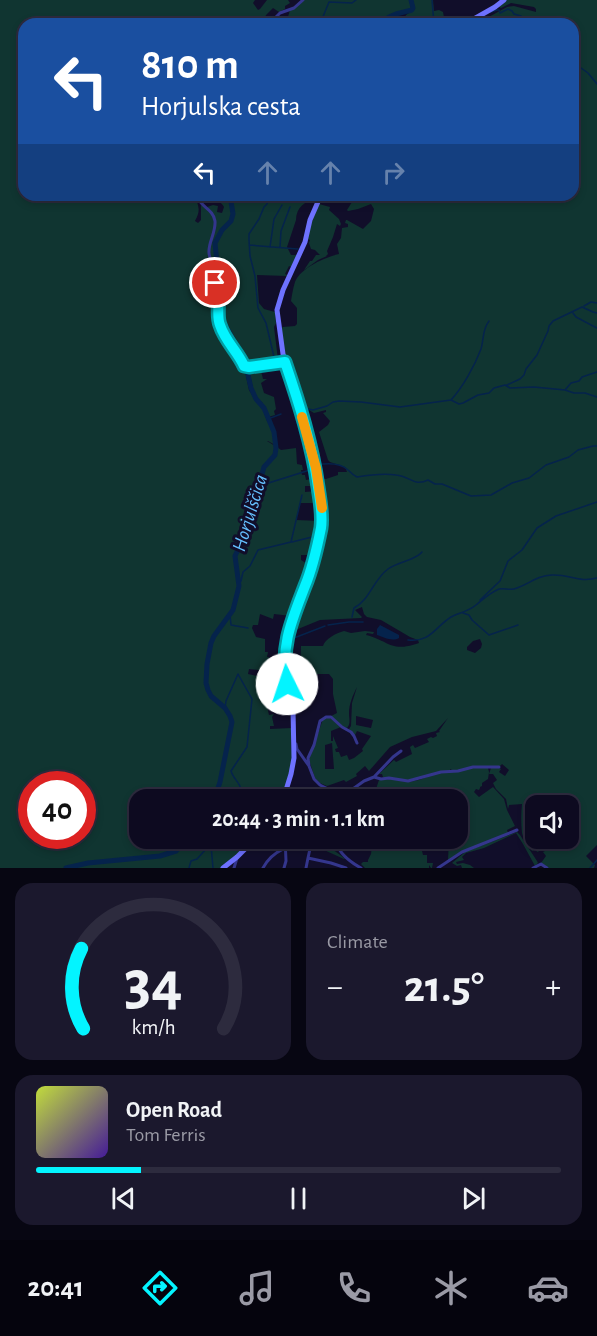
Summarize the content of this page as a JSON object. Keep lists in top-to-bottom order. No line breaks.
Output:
{"water":["Horjulščica"],"page":{"turn":["810 m","Horjulska cesta"],"limit":"40","trip":"20:44 · 3 min · 1.1 km","tile":"Climate","heat":["−","21.5°","+"],"song":["Open Road","Tom Ferris"],"tabs":"20:41","gauge":["34","km/h"]}}
